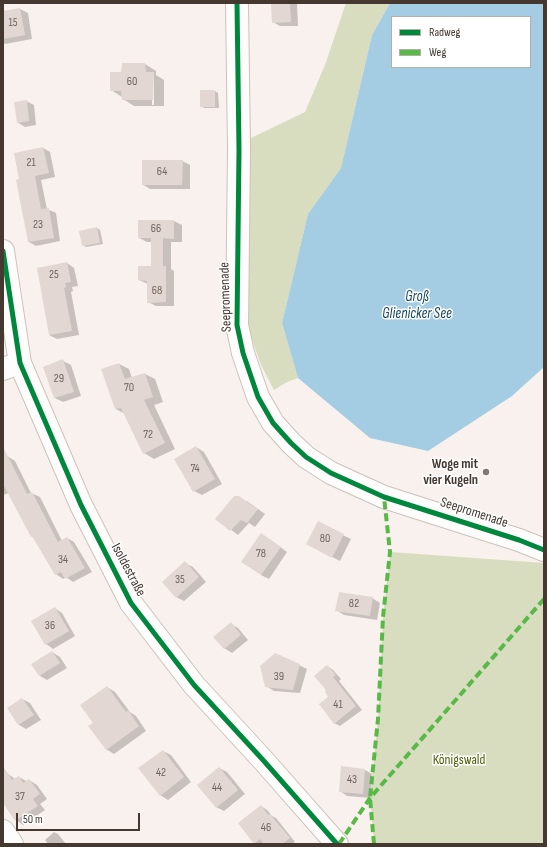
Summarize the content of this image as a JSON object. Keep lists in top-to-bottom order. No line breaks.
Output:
{"streets":{"street":["Seepromenade","Isoldestraße"]},"water":["Groß Glienicker See"],"parks":["Königswald"],"places":["Woge mit vier Kugeln"],"house_numbers":["15","60","21","64","23","66","25","68","29","70","72","74","80","78","34","35","82","36","39","41","42","43","44","37","46"],"legend":["Radweg","Weg"],"scale_bar":"50 m"}
